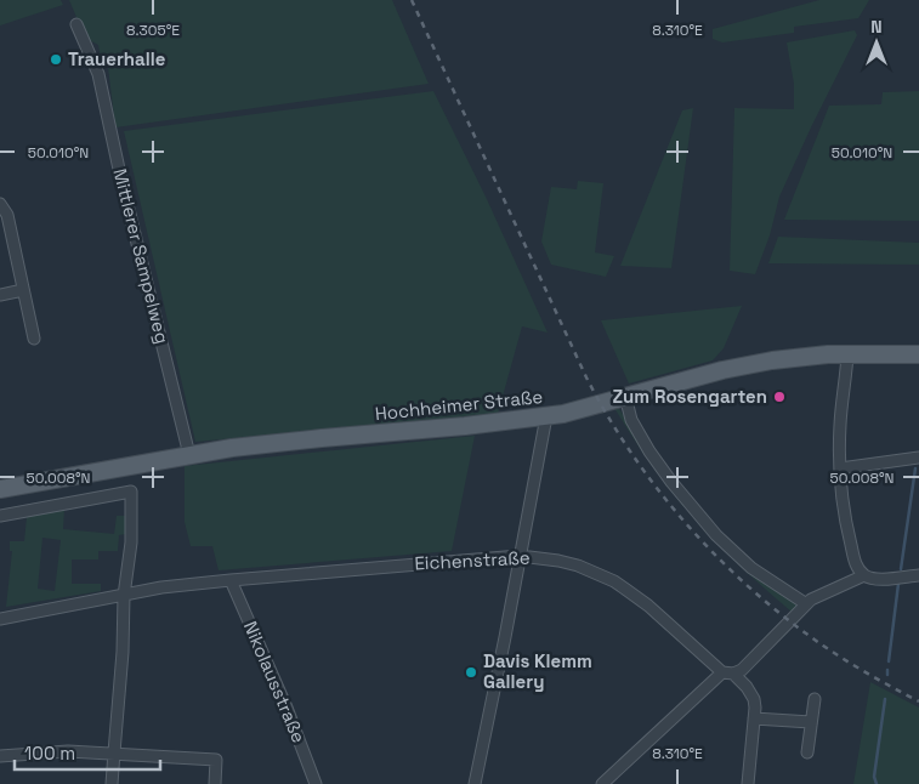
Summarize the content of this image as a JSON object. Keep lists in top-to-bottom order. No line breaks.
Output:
{"streets":{"main road":["Hochheimer Straße"],"street":["Mittlerer Sampelweg","Eichenstraße","Nikolausstraße"]},"crossings":[["Mittlerer Sampelweg","Hochheimer Straße"],["Eichenstraße","Nikolausstraße"]],"places":["Trauerhalle","Zum Rosengarten","Davis Klemm Gallery"],"scale_bar":"100 m","north":"top","coordinates":["8.305°E","8.310°E","50.010°N","50.008°N"]}
